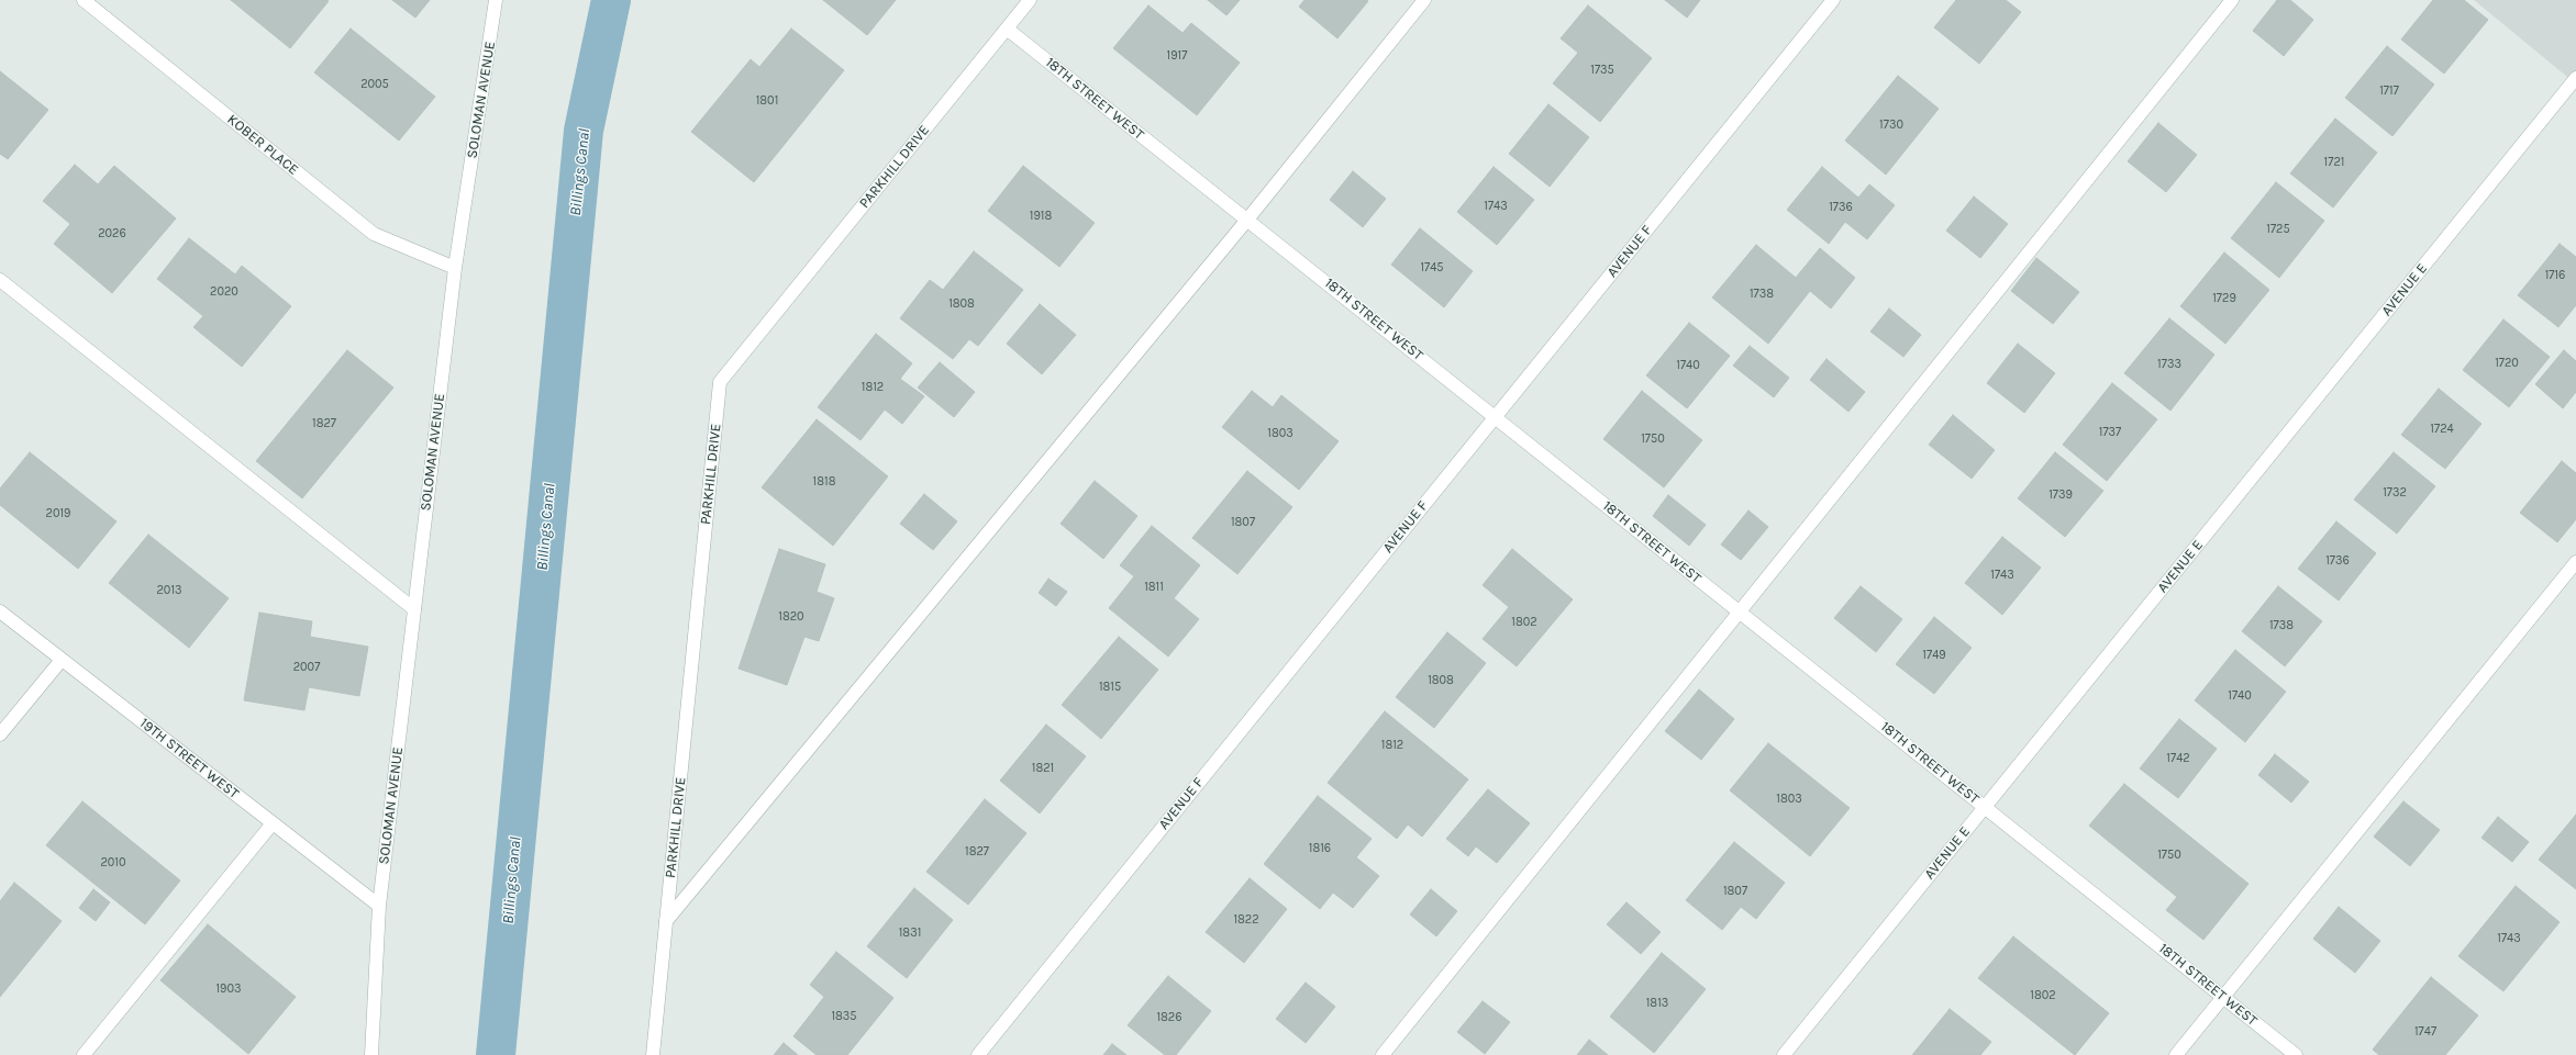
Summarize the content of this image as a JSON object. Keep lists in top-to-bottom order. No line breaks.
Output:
{"streets":{"street":["18TH STREET WEST","SOLOMAN AVENUE","KOBER PLACE","PARKHILL DRIVE","AVENUE F","AVENUE E","19TH STREET WEST"]},"crossings":[["18TH STREET WEST","PARKHILL DRIVE"],["18TH STREET WEST","AVENUE F"],["18TH STREET WEST","AVENUE E"],["SOLOMAN AVENUE","KOBER PLACE"],["SOLOMAN AVENUE","19TH STREET WEST"]],"water":["Billings Canal"],"house_numbers":["1917","1735","2005","1717","1801","1730","1721","1743","1736","1918","1725","2026","1745","1716","2020","1738","1729","1808","1720","1733","1740","1812","1827","1724","1737","1803","1750","1818","1732","1739","2019","1807","1736","1743","1811","2013","1820","1802","1738","1749","2007","1808","1815","1740","1812","1742","1821","1803","1816","1827","1750","2010","1807","1822","1831","1743","1903","1802","1813","1835","1826","1747"]}
